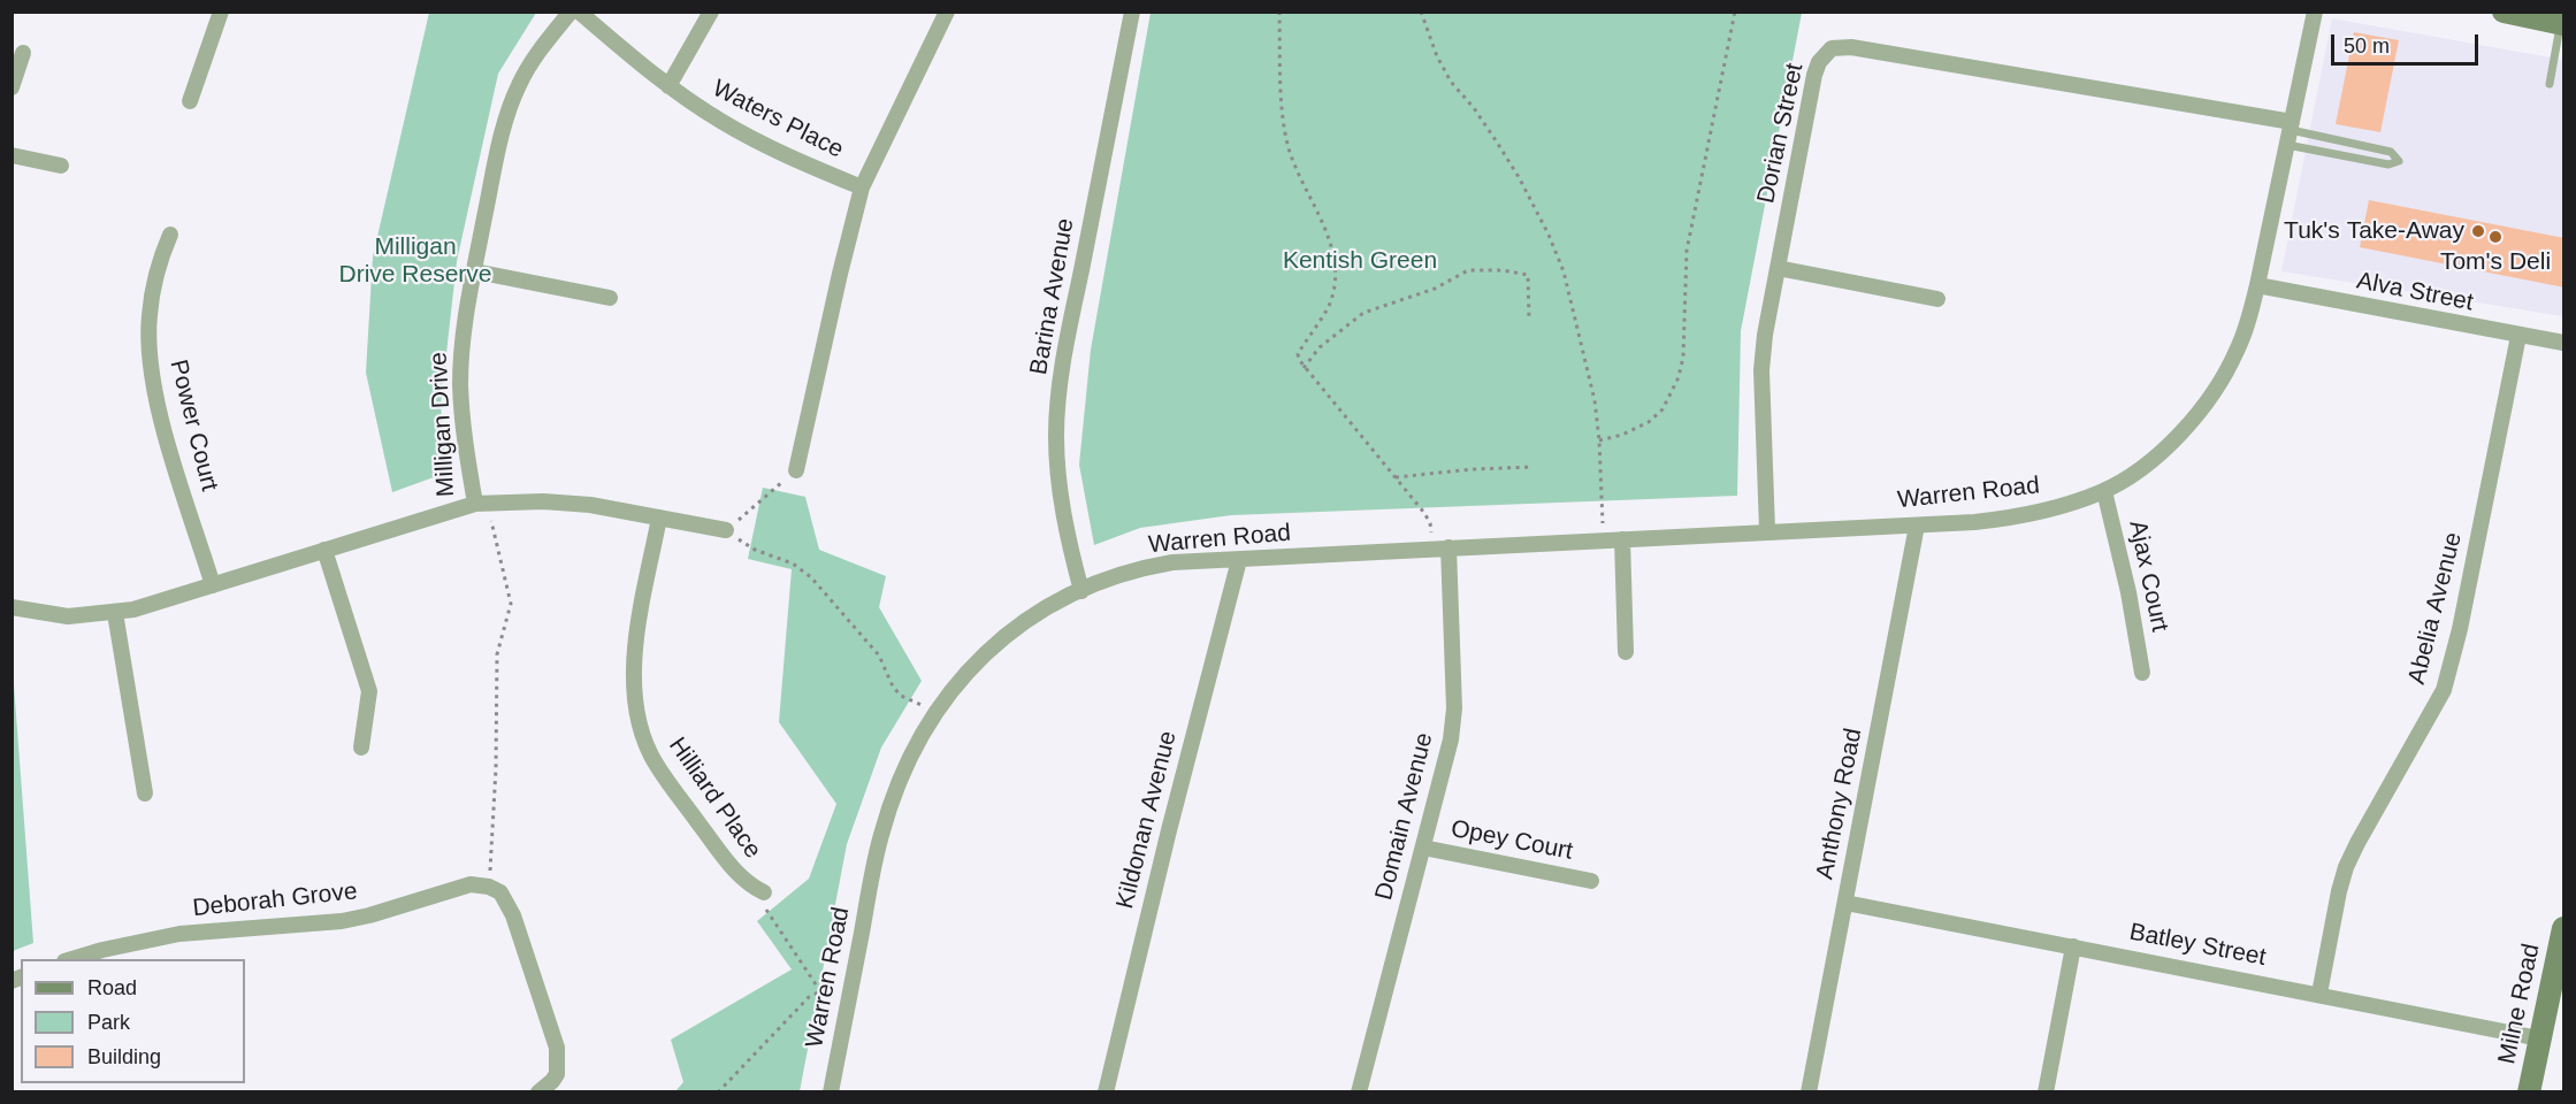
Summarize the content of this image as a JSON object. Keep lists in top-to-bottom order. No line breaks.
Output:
{"streets":{"main road":["Milne Road"],"street":["Waters Place","Dorian Street","Alva Street","Barina Avenue","Milligan Drive","Power Court","Warren Road","Ajax Court","Abelia Avenue","Hilliard Place","Anthony Road","Domain Avenue","Kildonan Avenue","Opey Court","Deborah Grove","Batley Street"]},"crossings":[["Dorian Street","Warren Road"],["Alva Street","Warren Road"],["Alva Street","Abelia Avenue"],["Barina Avenue","Warren Road"],["Milligan Drive","Power Court"],["Warren Road","Ajax Court"],["Warren Road","Anthony Road"],["Warren Road","Domain Avenue"],["Warren Road","Kildonan Avenue"],["Abelia Avenue","Batley Street"],["Anthony Road","Batley Street"],["Domain Avenue","Opey Court"],["Batley Street","Milne Road"]],"parks":["Milligan Drive Reserve","Kentish Green"],"places":["Tuk's Take-Away","Tom's Deli"],"legend":["Road","Park","Building"],"scale_bar":"50 m"}
